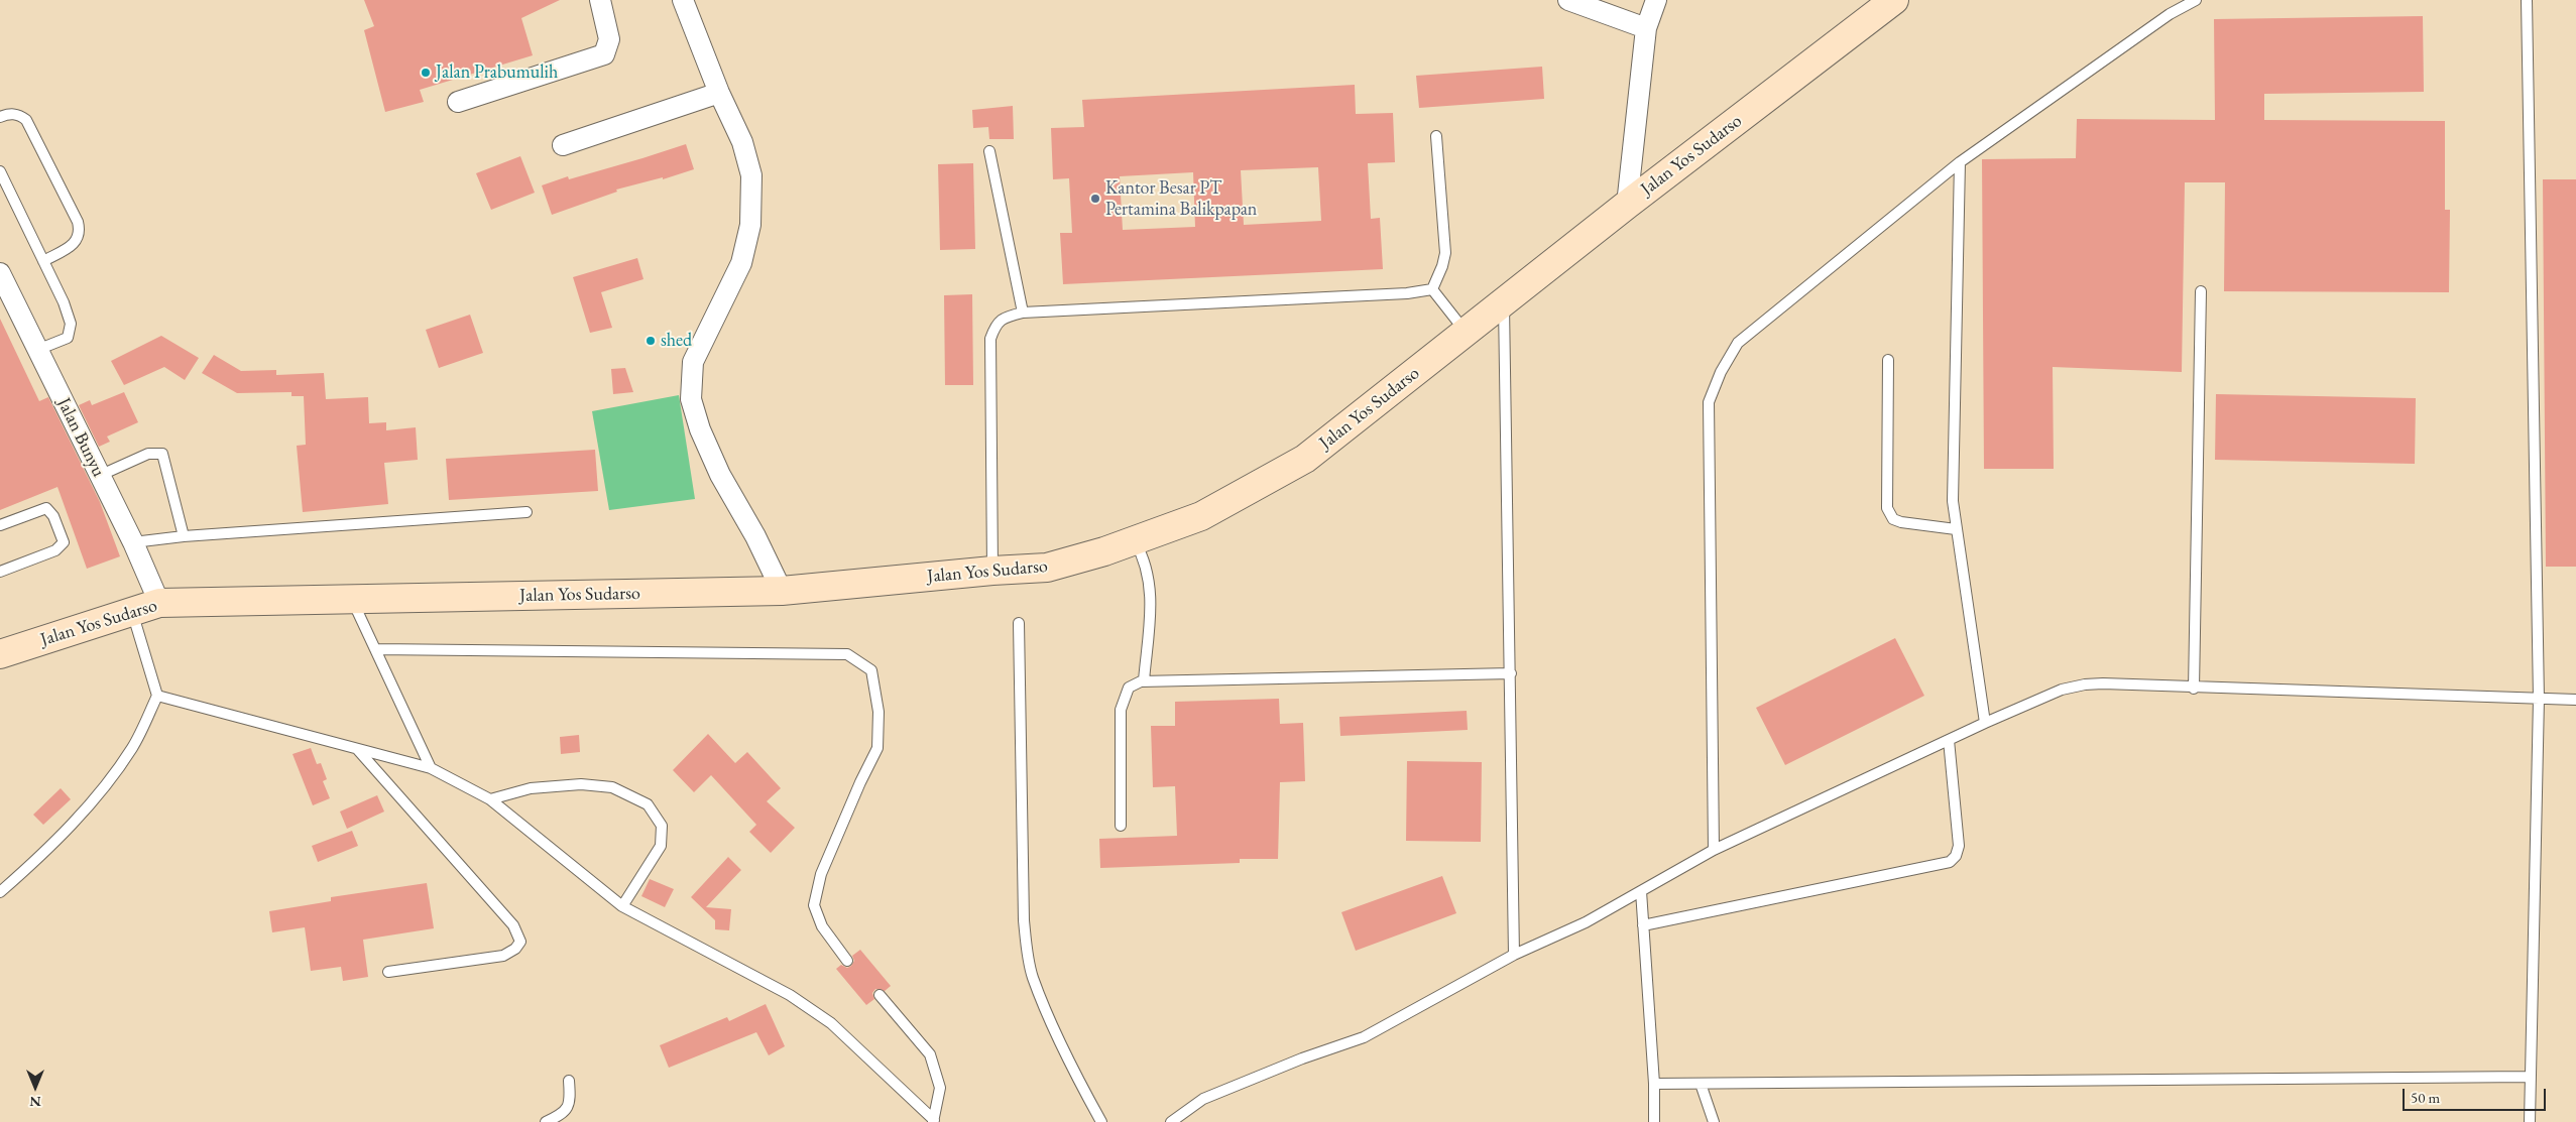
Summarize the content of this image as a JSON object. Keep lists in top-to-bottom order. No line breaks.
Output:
{"streets":{"main road":["Jalan Yos Sudarso"],"street":["Jalan Bunyu"]},"crossings":[["Jalan Yos Sudarso","Jalan Bunyu"]],"places":["Jalan Prabumulih","Kantor Besar PT Pertamina Balikpapan","shed"],"scale_bar":"50 m","north":"bottom"}
